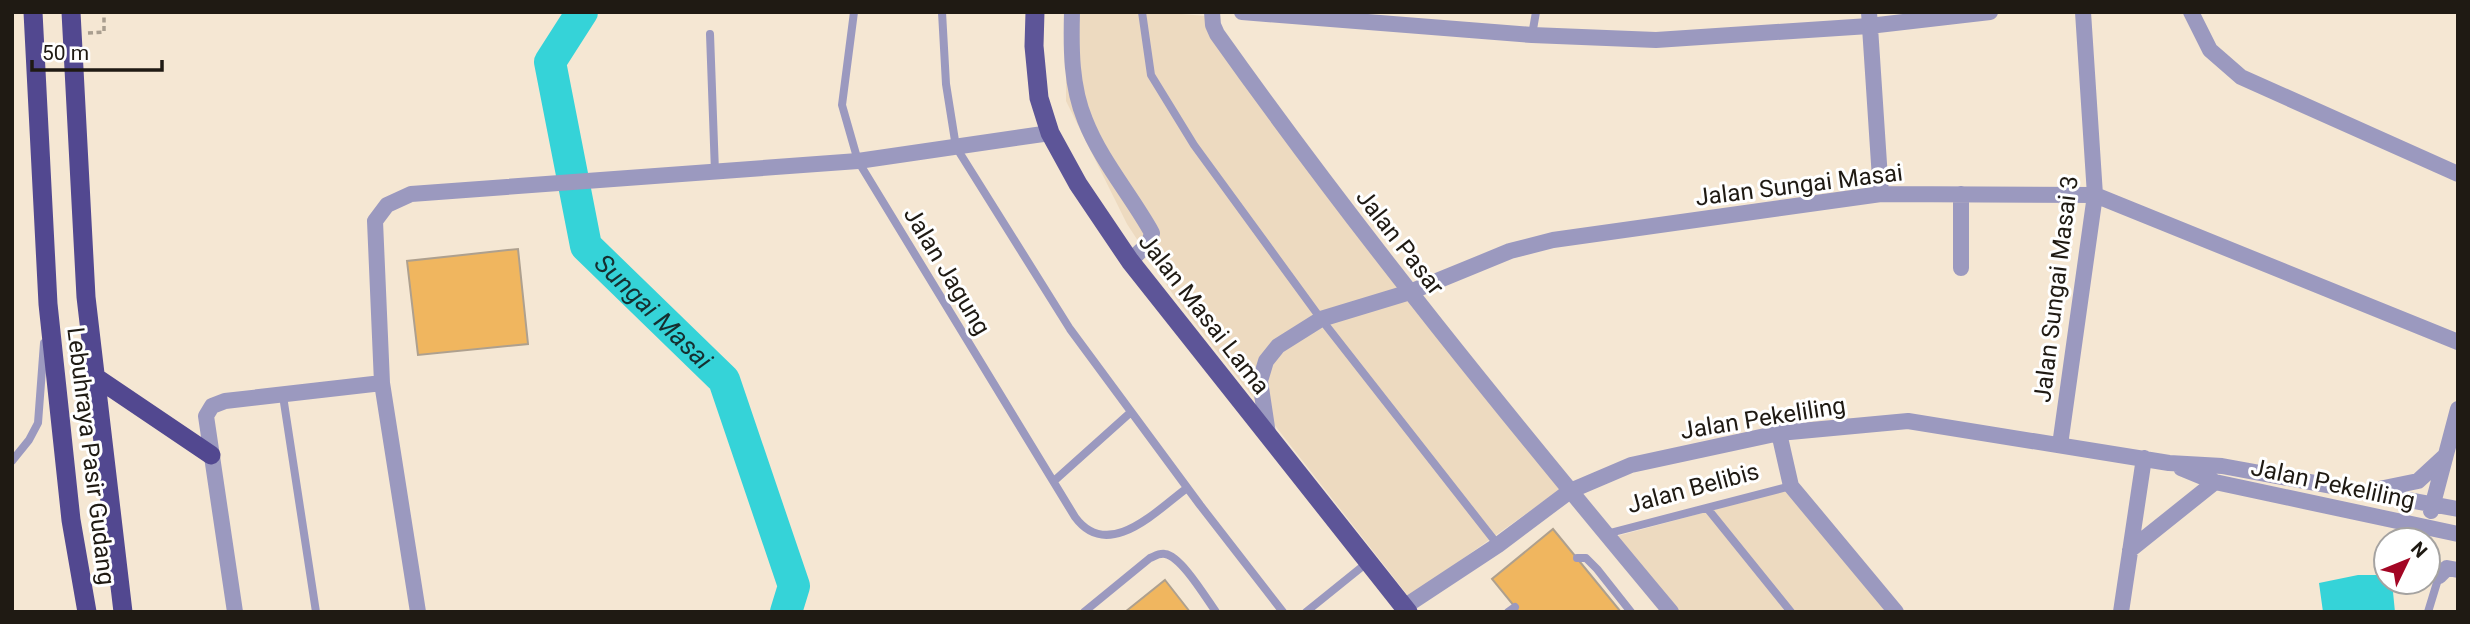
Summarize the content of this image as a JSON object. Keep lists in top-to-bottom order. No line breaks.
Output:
{"streets":{"highway":["Lebuhraya Pasir Gudang"],"main road":["Jalan Masai Lama"],"street":["Jalan Sungai Masai","Jalan Pasar","Jalan Sungai Masai 3","Jalan Pekeliling","Jalan Belibis"],"lane":["Jalan Jagung"]},"crossings":[["Jalan Sungai Masai","Jalan Pasar"],["Jalan Sungai Masai","Jalan Sungai Masai 3"],["Jalan Sungai Masai","Jalan Masai Lama"],["Jalan Pasar","Jalan Pekeliling"],["Jalan Pasar","Jalan Belibis"],["Jalan Sungai Masai 3","Jalan Pekeliling"],["Jalan Masai Lama","Jalan Pekeliling"],["Jalan Pekeliling","Jalan Belibis"]],"water":["Sungai Masai"],"scale_bar":"50 m","north":"top right"}
